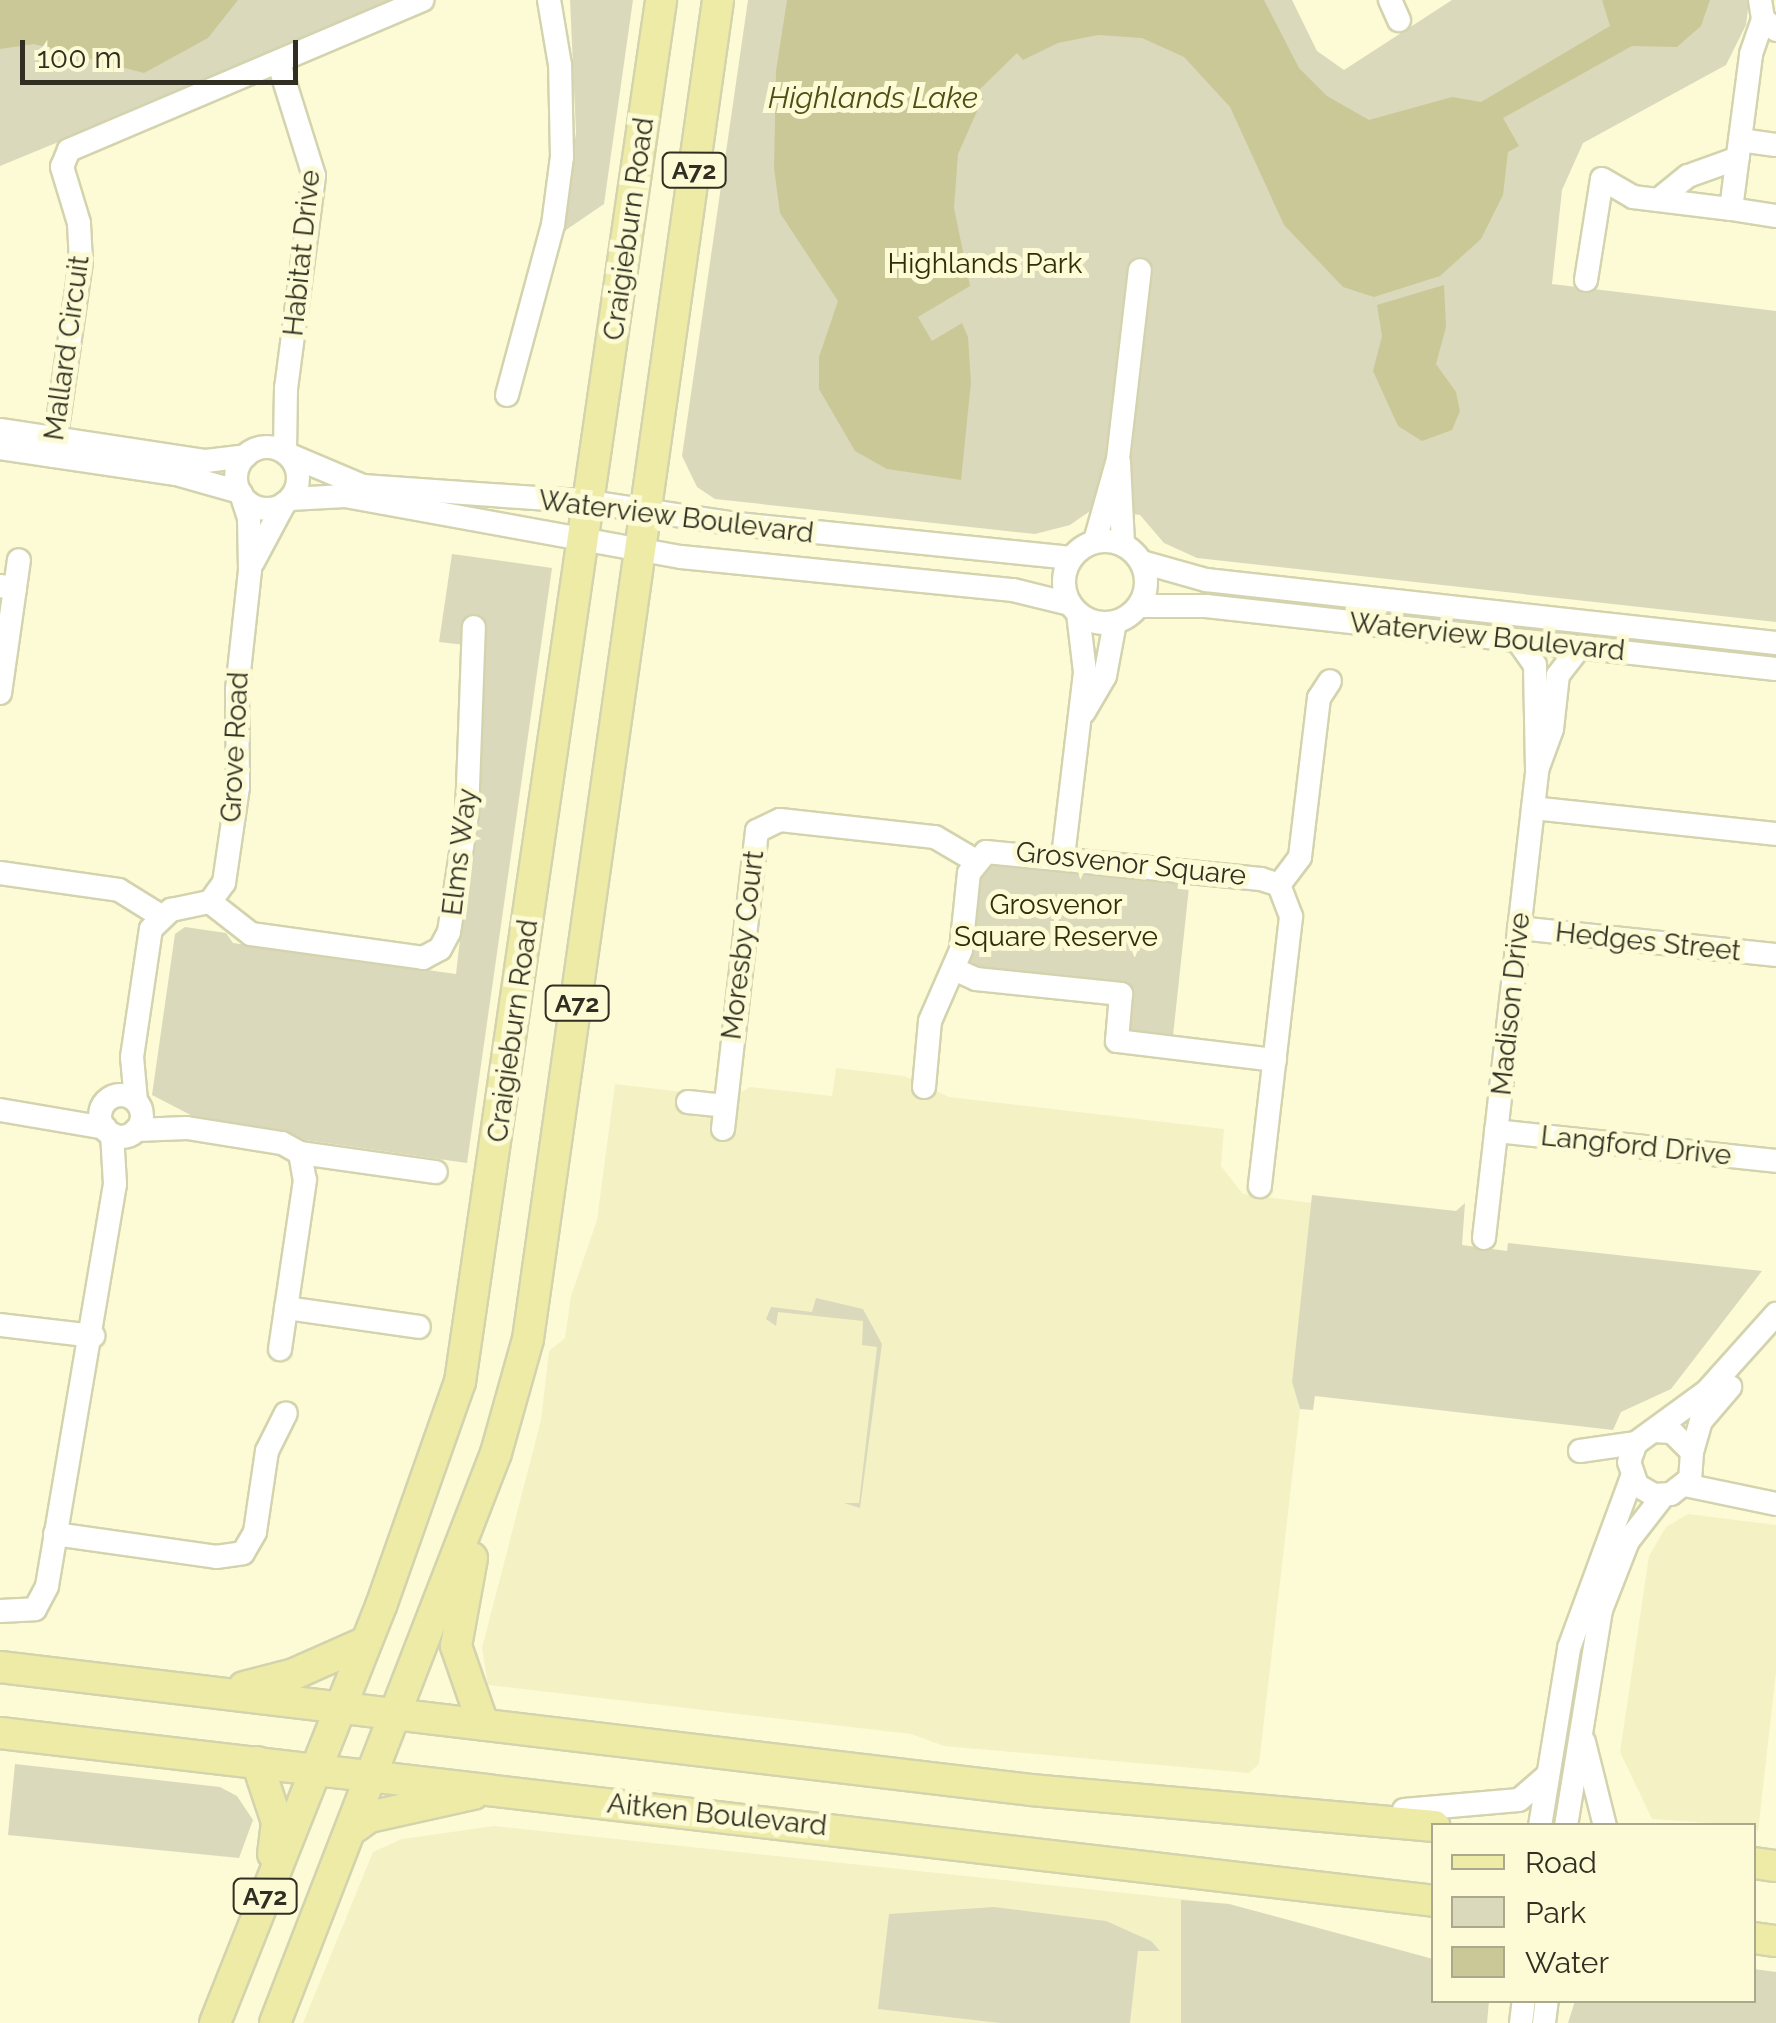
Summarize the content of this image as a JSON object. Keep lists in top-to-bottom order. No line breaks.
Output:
{"streets":{"main road":["A72","Craigieburn Road","Aitken Boulevard"],"street":["Habitat Drive","Mallard Circuit","Waterview Boulevard","Grove Road","Elms Way","Grosvenor Square","Hedges Street","Moresby Court","Madison Drive","Langford Drive"]},"crossings":[["Craigieburn Road","Waterview Boulevard"],["Craigieburn Road","Aitken Boulevard"],["Habitat Drive","Mallard Circuit"],["Habitat Drive","Waterview Boulevard"],["Habitat Drive","Grove Road"],["Waterview Boulevard","Grove Road"],["Waterview Boulevard","Madison Drive"],["Grove Road","Elms Way"],["Grosvenor Square","Moresby Court"],["Hedges Street","Madison Drive"],["Madison Drive","Langford Drive"]],"water":["Highlands Lake"],"parks":["Highlands Park","Grosvenor Square Reserve"],"legend":["Road","Park","Water"],"scale_bar":"100 m"}
